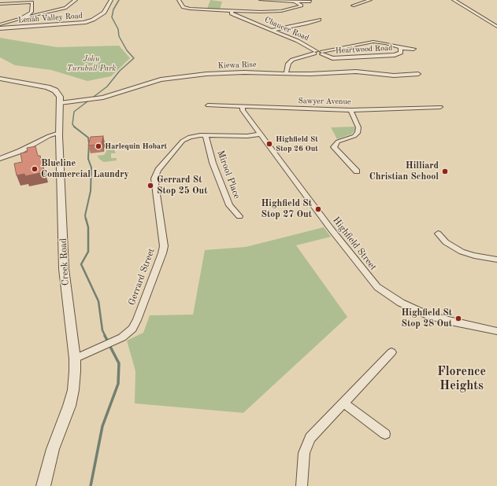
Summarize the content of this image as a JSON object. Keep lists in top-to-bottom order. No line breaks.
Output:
{"streets":{"street":["Lenah Valley Road","Chaucer Road","Heartwood Road","Kiewa Rise","Sawyer Avenue","Mirool Place","Highfield Street","Creek Road","Gerrard Street"]},"crossings":[["Kiewa Rise","Creek Road"],["Sawyer Avenue","Highfield Street"],["Mirool Place","Gerrard Street"],["Highfield Street","Gerrard Street"],["Creek Road","Gerrard Street"]],"districts":["Florence Heights"],"parks":["John Turnbull Park"],"places":["Highfield St Stop 26 Out","Harlequin Hobart","Blueline Commercial Laundry","Hilliard Christian School","Gerrard St Stop 25 Out","Highfield St Stop 27 Out","Highfield St Stop 28 Out"]}
